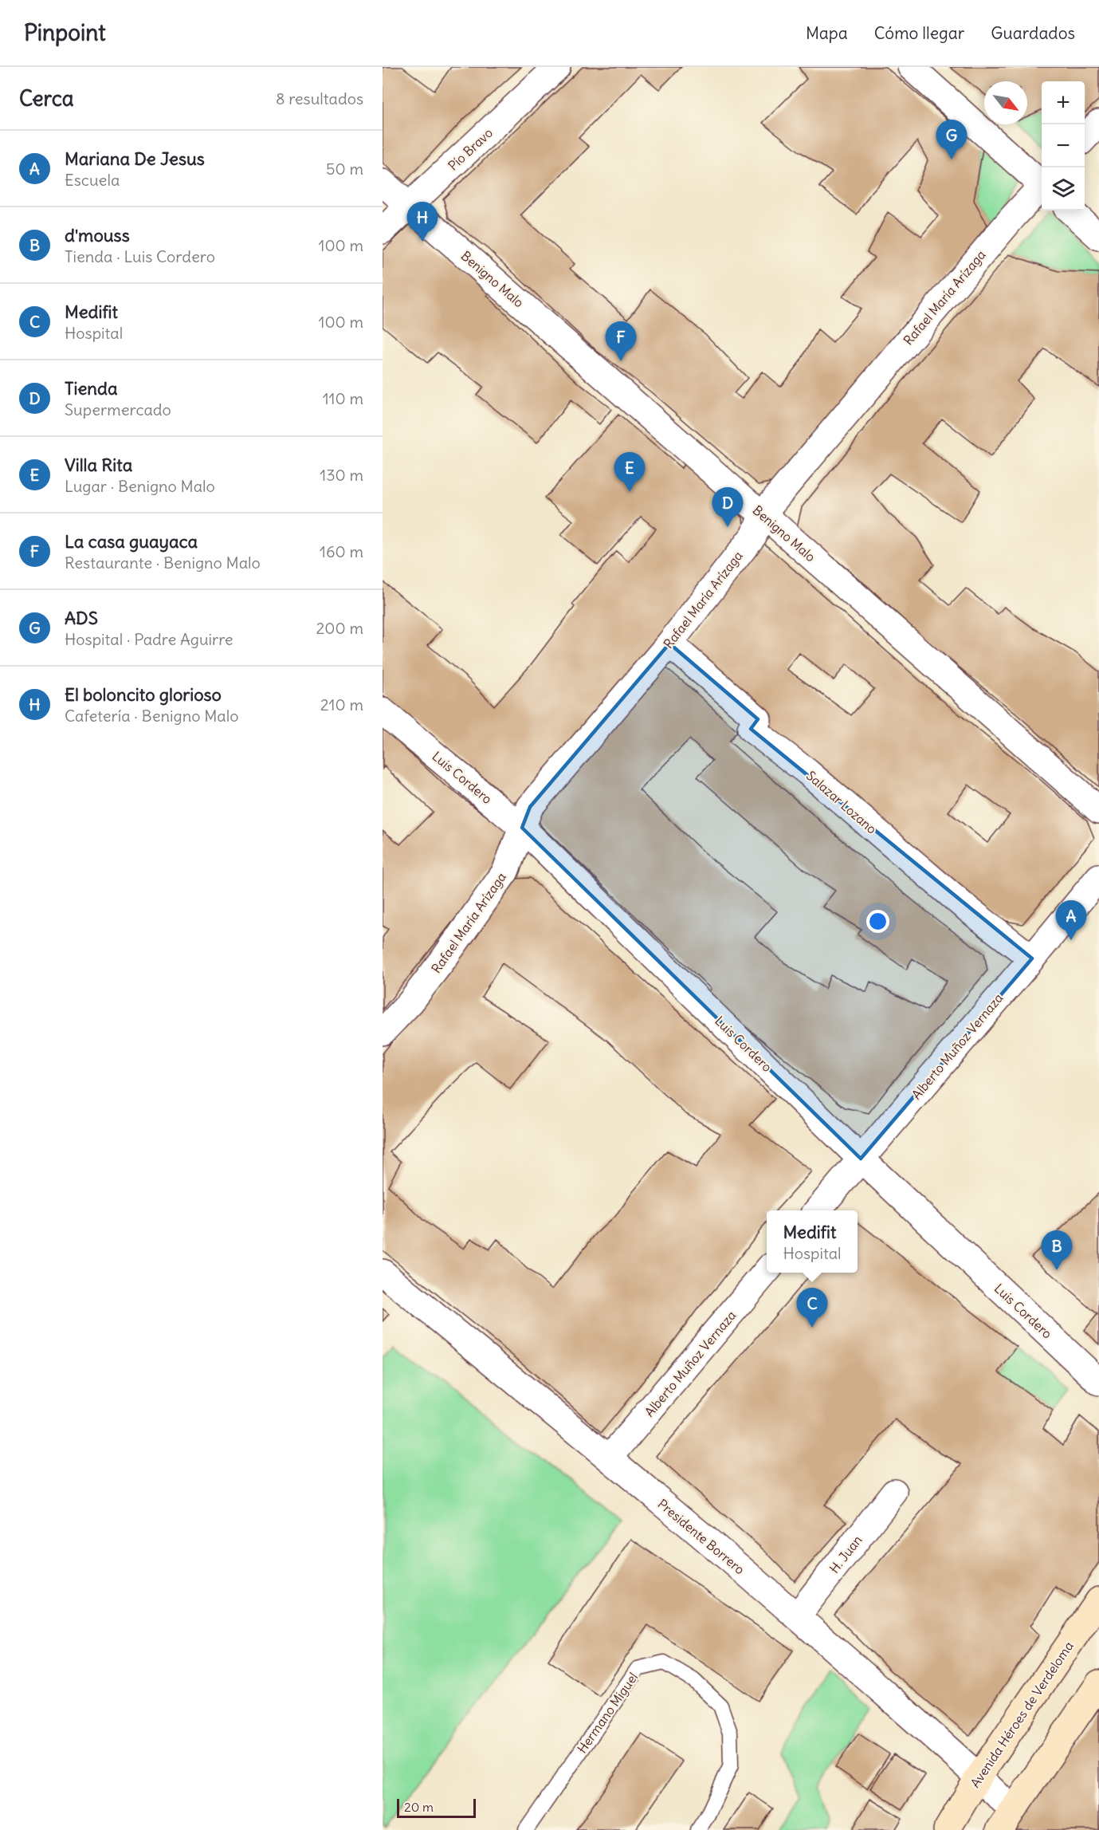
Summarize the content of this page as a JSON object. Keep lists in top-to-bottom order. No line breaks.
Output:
{"streets":{"main road":["Avenida Héroes de Verdeloma"],"street":["Pío Bravo","Benigno Malo","Rafael María Arízaga","Luis Cordero","Salazar Lozano","Alberto Muñoz Vernaza","Presidente Borrero","H. Juan"],"lane":["Hermano Miguel"]},"crossings":[["Pío Bravo","Benigno Malo"],["Benigno Malo","Rafael María Arízaga"],["Rafael María Arízaga","Luis Cordero"],["Rafael María Arízaga","Salazar Lozano"],["Luis Cordero","Alberto Muñoz Vernaza"],["Salazar Lozano","Alberto Muñoz Vernaza"],["Alberto Muñoz Vernaza","Presidente Borrero"],["Presidente Borrero","H. Juan"],["Presidente Borrero","Avenida Héroes de Verdeloma"]],"scale_bar":"20 m","north":"bottom right","page":{"header":"Pinpoint","nav":["Mapa","Cómo llegar","Guardados"],"heading":["Cerca","8 resultados"],"map_buttons":["+","−"],"pins":["G","H","F","E","D","A","B","C"],"list":[{"mark":"A","name":"Mariana De Jesus","note":"Escuela","value":"50 m"},{"mark":"B","name":"d'mouss","note":"Tienda · Luis Cordero","value":"100 m"},{"mark":"C","name":"Medifit","note":"Hospital","value":"100 m"},{"mark":"D","name":"Tienda","note":"Supermercado","value":"110 m"},{"mark":"E","name":"Villa Rita","note":"Lugar · Benigno Malo","value":"130 m"},{"mark":"F","name":"La casa guayaca","note":"Restaurante · Benigno Malo","value":"160 m"},{"mark":"G","name":"ADS","note":"Hospital · Padre Aguirre","value":"200 m"},{"mark":"H","name":"El boloncito glorioso","note":"Cafetería · Benigno Malo","value":"210 m"}],"popup":["Medifit","Hospital"],"scale":"20 m"}}
